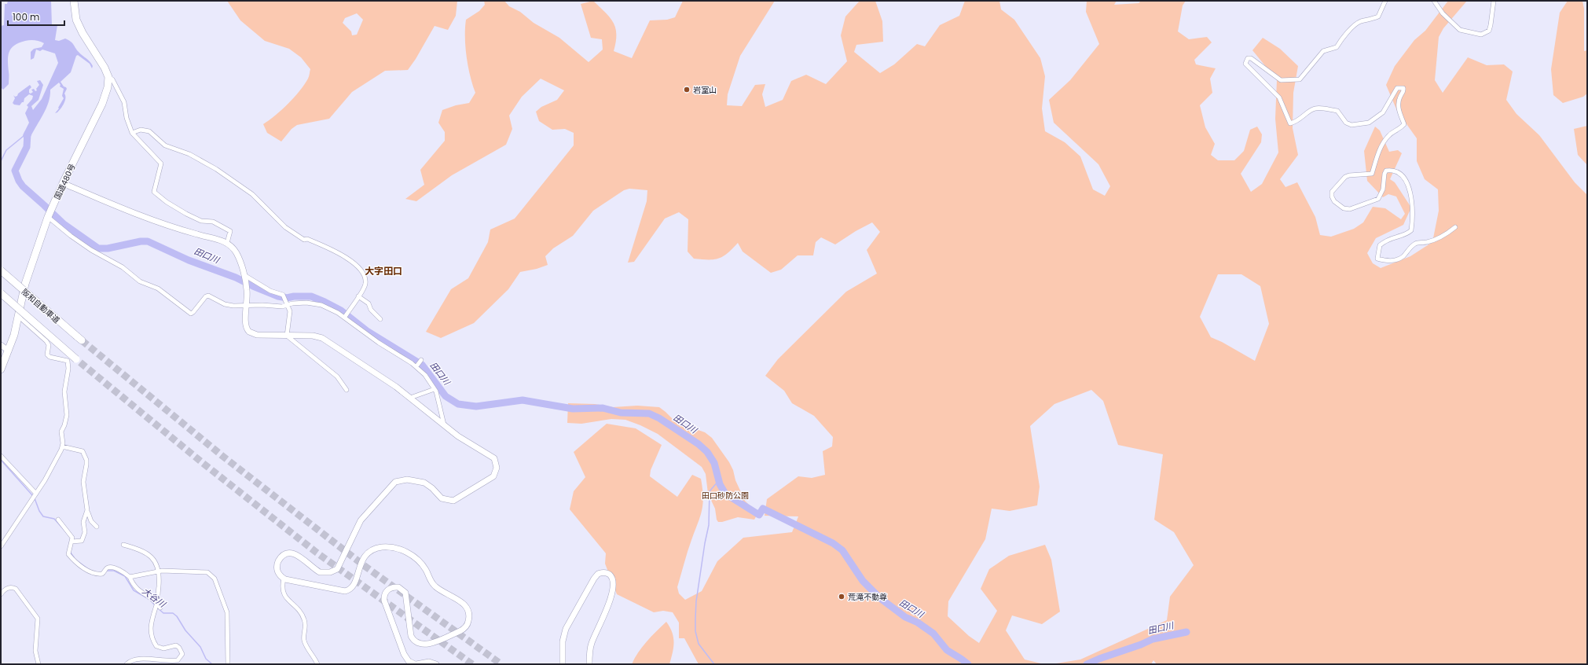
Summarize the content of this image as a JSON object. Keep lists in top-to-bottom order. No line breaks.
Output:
{"streets":{"highway":["国道480号","阪和自動車道"]},"districts":["大字田口"],"water":["田口川","大谷川"],"parks":["田口砂防公園"],"places":["岩室山","荒滝不動尊"],"scale_bar":"100 m"}
